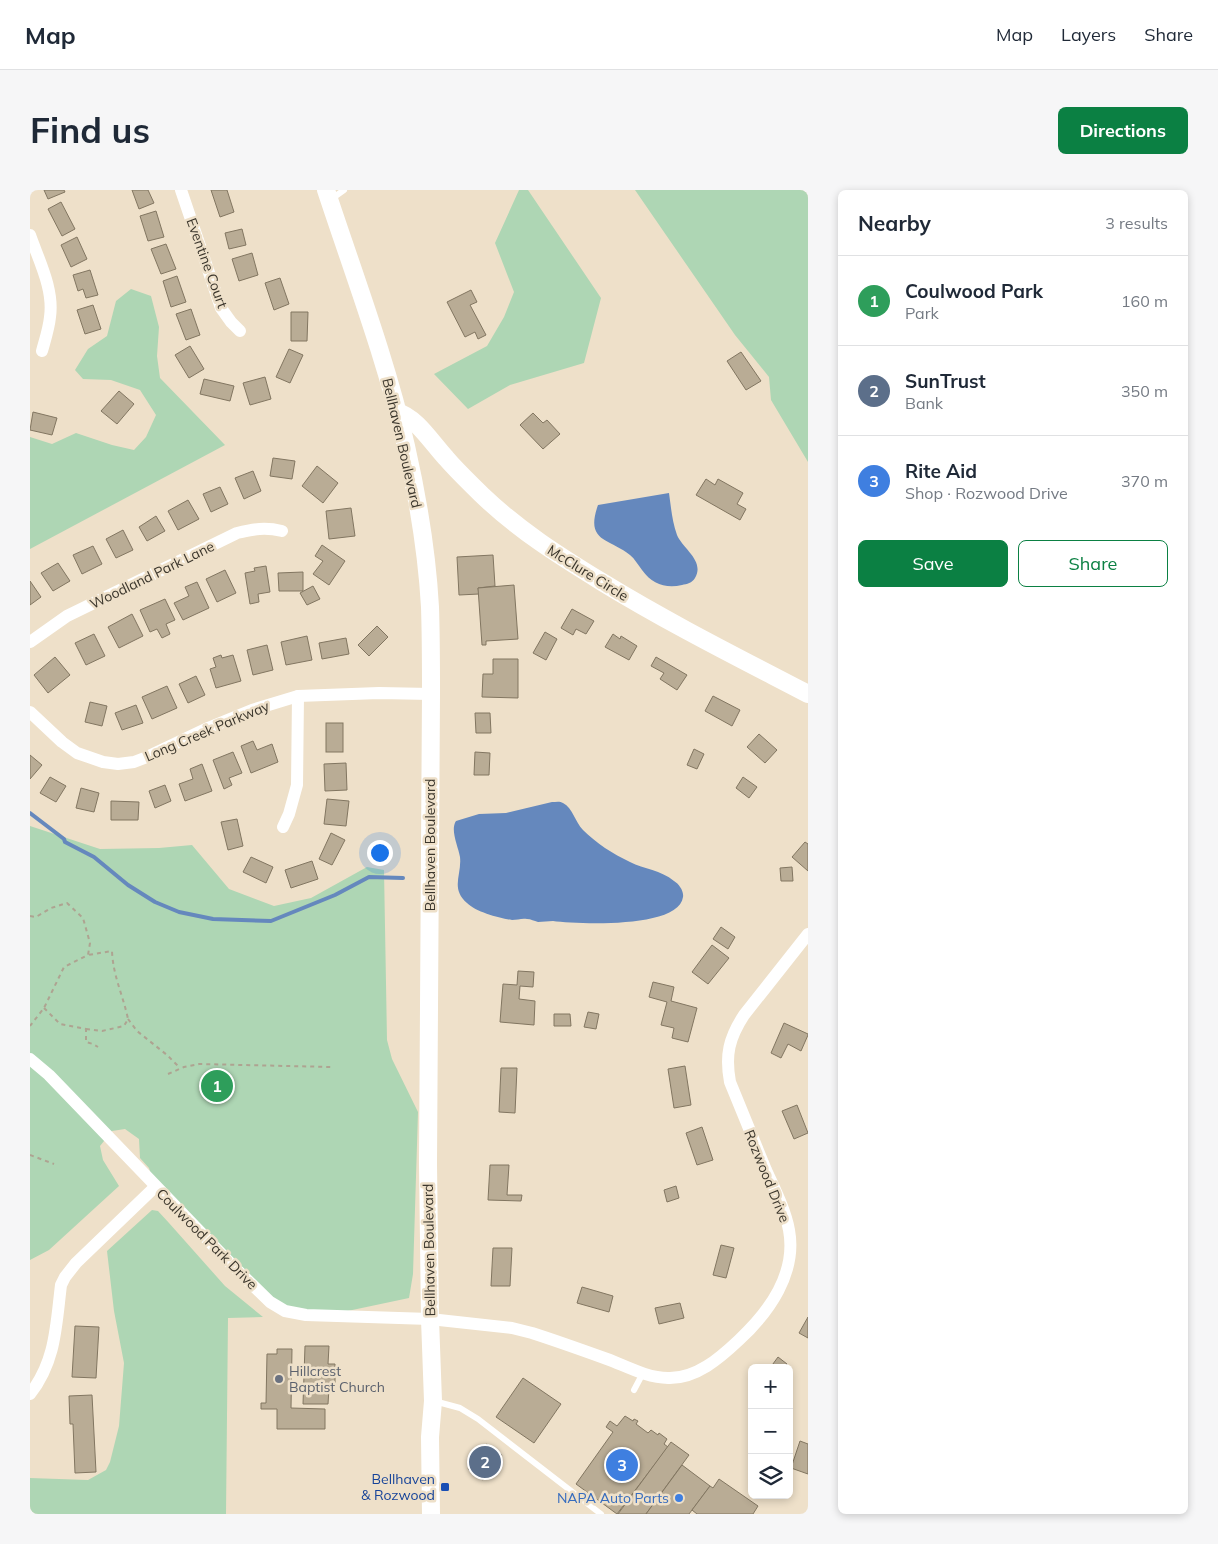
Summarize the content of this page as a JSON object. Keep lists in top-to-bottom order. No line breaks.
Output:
{"streets":{"main road":["Bellhaven Boulevard","McClure Circle"],"street":["Eventine Court","Woodland Park Lane","Long Creek Parkway","Rozwood Drive","Coulwood Park Drive"]},"crossings":[["Bellhaven Boulevard","McClure Circle"],["Bellhaven Boulevard","Long Creek Parkway"],["Bellhaven Boulevard","Rozwood Drive"],["Bellhaven Boulevard","Coulwood Park Drive"],["Rozwood Drive","Coulwood Park Drive"]],"places":{"other":["Hillcrest Baptist Church","NAPA Auto Parts"],"transit":["Bellhaven & Rozwood"]},"page":{"header":"Map","nav":["Map","Layers","Share"],"buttons":["Directions",["Save","Share"]],"title":"Find us","heading":["Nearby","3 results"],"list":[{"mark":"1","name":"Coulwood Park","note":"Park","value":"160 m"},{"mark":"2","name":"SunTrust","note":"Bank","value":"350 m"},{"mark":"3","name":"Rite Aid","note":"Shop · Rozwood Drive","value":"370 m"}],"pins":["1","2","3"],"map_buttons":["+","−"]}}
